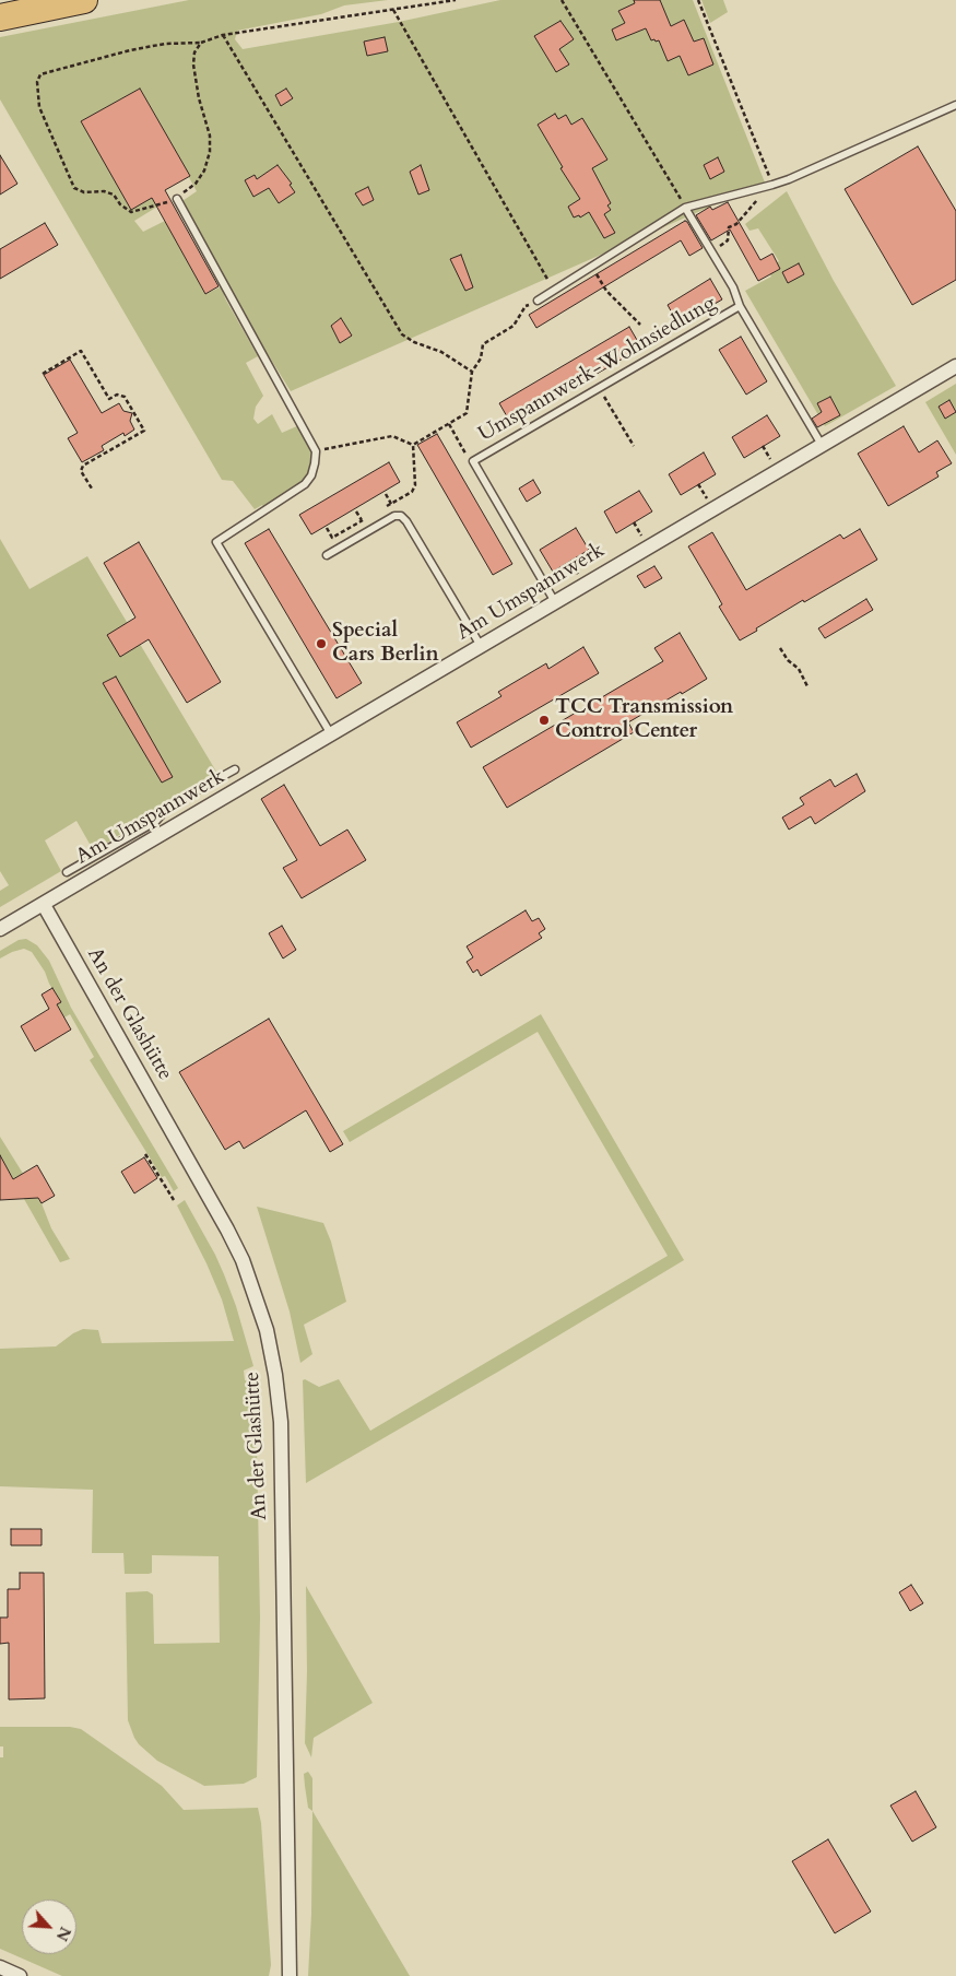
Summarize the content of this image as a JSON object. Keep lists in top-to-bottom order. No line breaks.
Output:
{"streets":{"street":["Am Umspannwerk","An der Glashütte"],"lane":["Umspannwerk-Wohnsiedlung"]},"crossings":[["Umspannwerk-Wohnsiedlung","Am Umspannwerk"],["Am Umspannwerk","An der Glashütte"]],"places":["Special Cars Berlin","TCC Transmission Control Center"],"north":"bottom right"}
